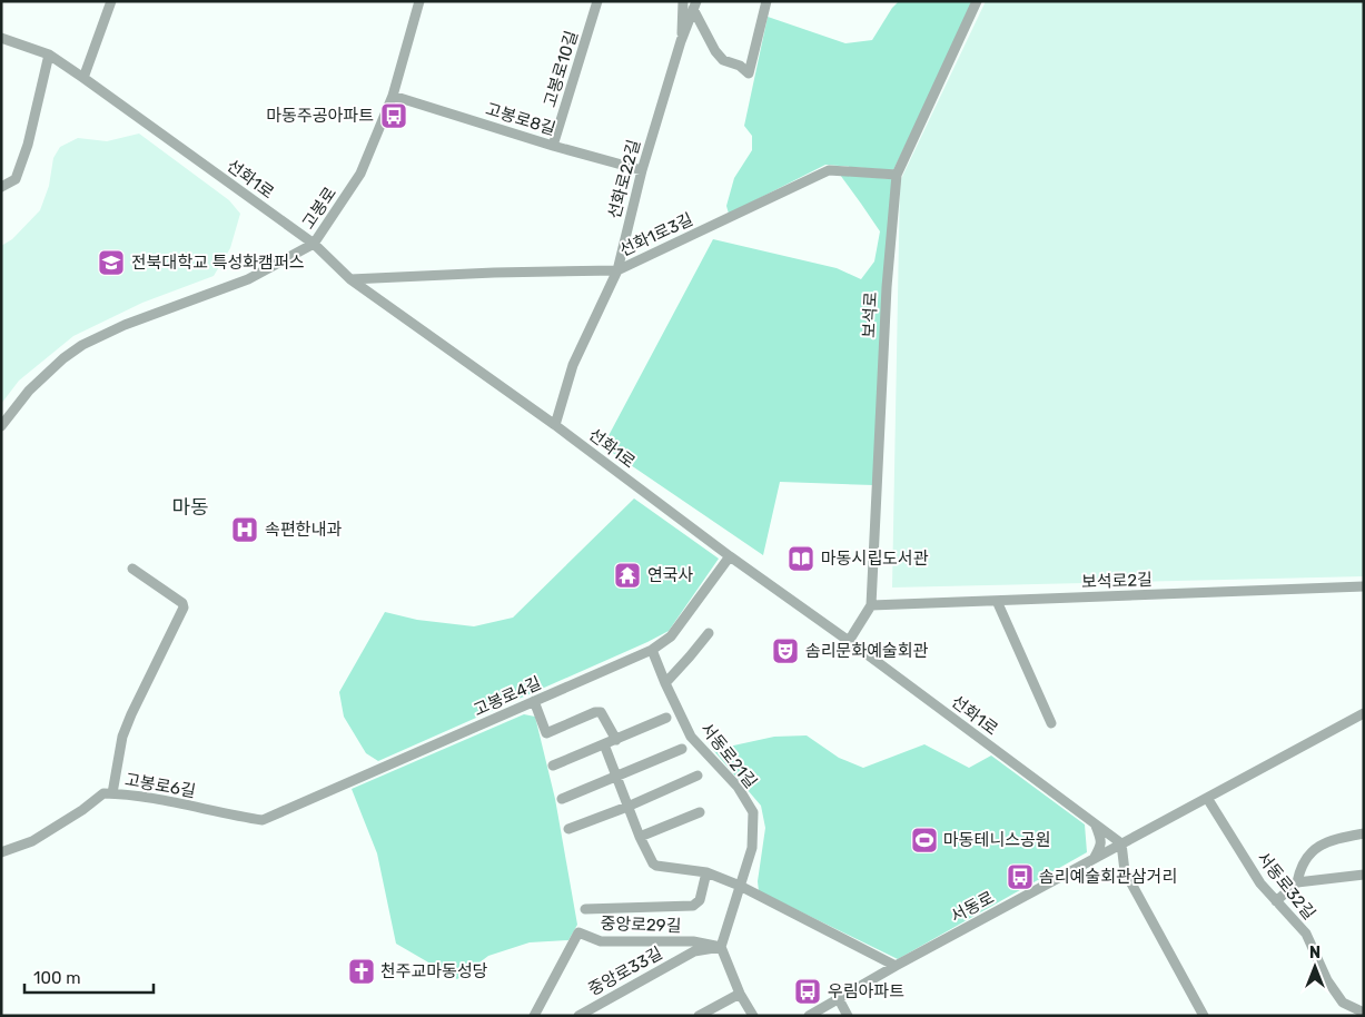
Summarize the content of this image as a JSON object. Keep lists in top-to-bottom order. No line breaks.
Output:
{"streets":{"street":["고봉로10길","고봉로8길","선화1로","선화로22길","고봉로","선화1로3길","보석로","보석로2길","고봉로4길","서동로21길","고봉로6길","서동로32길","서동로","중앙로29길","중앙로33길"]},"crossings":[["고봉로10길","고봉로8길"],["고봉로8길","선화로22길"],["고봉로8길","고봉로"],["선화1로","선화로22길"],["선화1로","고봉로"],["선화1로","선화1로3길"],["선화1로","보석로"],["선화1로","고봉로4길"],["선화1로","서동로"],["선화로22길","선화1로3길"],["선화1로3길","보석로"],["보석로","보석로2길"],["고봉로4길","서동로21길"],["고봉로4길","고봉로6길"],["서동로21길","중앙로29길"],["서동로21길","중앙로33길"],["서동로32길","서동로"],["중앙로29길","중앙로33길"]],"districts":["마동"],"places":{"bus stop":["마동주공아파트","솜리예술회관삼거리","우림아파트"],"school or university":["전북대학교 특성화캠퍼스"],"hospital":["속편한내과"],"library":["마동시립도서관"],"temple":["연국사"],"theatre":["솜리문화예술회관"],"sports":["마동테니스공원"],"church":["천주교마동성당"]},"scale_bar":"100 m","north":"top"}
